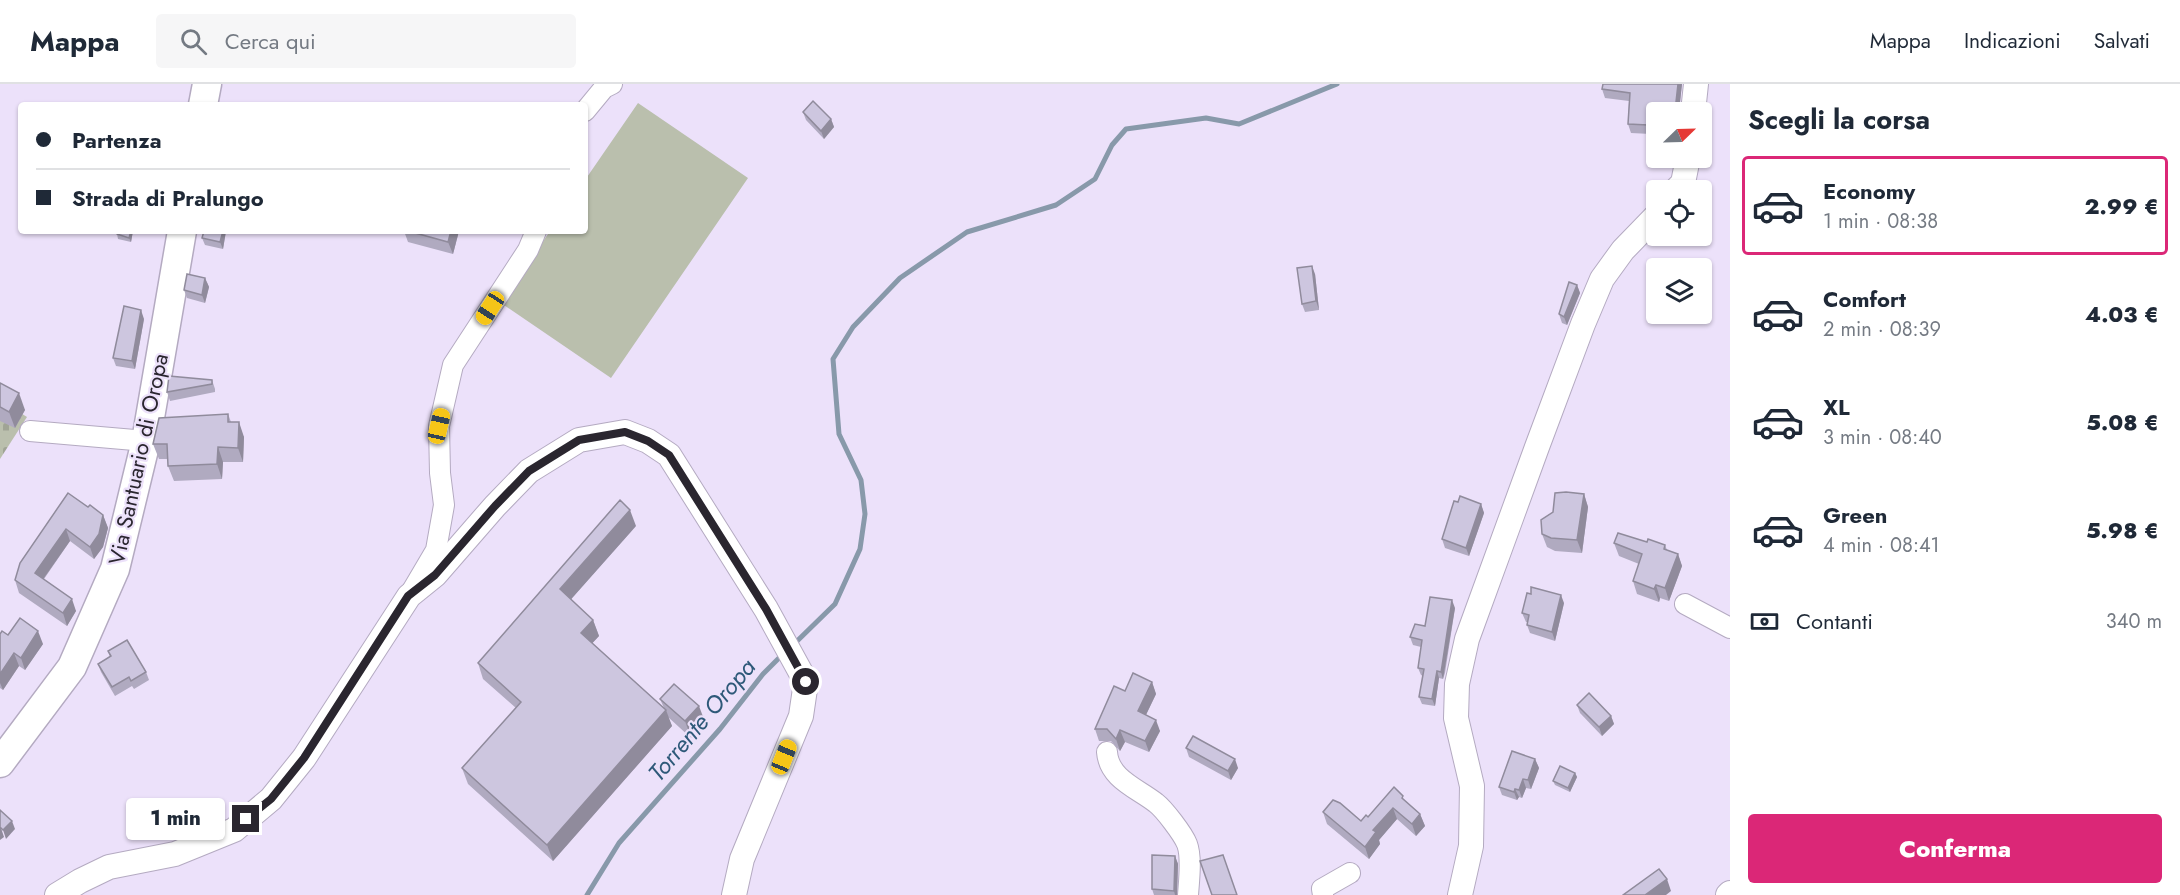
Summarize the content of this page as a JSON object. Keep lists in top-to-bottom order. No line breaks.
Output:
{"streets":{"main road":["Via Santuario di Oropa"]},"water":["Torrente Oropa"],"north":"top right","page":{"header":"Mappa","search":"Cerca qui","nav":["Mappa","Indicazioni","Salvati"],"heading":"Scegli la corsa","banner":["Partenza","Strada di Pralungo"],"list":[{"name":"Economy","note":"1 min · 08:38","value":"2.99 €"},{"name":"Comfort","note":"2 min · 08:39","value":"4.03 €"},{"name":"XL","note":"3 min · 08:40","value":"5.08 €"},{"name":"Green","note":"4 min · 08:41","value":"5.98 €"}],"pay":["Contanti","340 m"],"bubble":"1 min","buttons":"Conferma"}}
